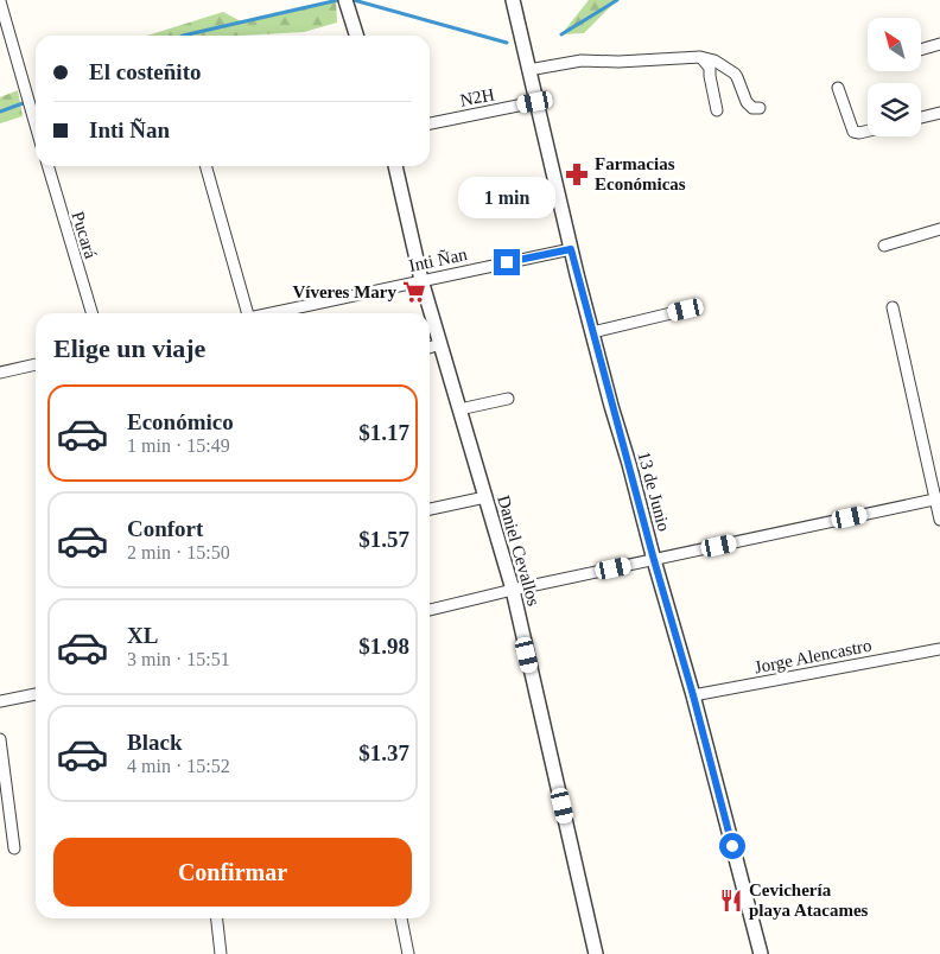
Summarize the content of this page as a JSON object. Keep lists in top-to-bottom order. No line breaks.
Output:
{"streets":{"street":["N2H","Pucará","Inti Ñan","13 de Junio","Daniel Cevallos","Jorge Alencastro"]},"crossings":[["N2H","13 de Junio"],["Inti Ñan","13 de Junio"],["Inti Ñan","Daniel Cevallos"],["13 de Junio","Jorge Alencastro"]],"places":{"pharmacy":["Farmacias Económicas"],"supermarket":["Víveres Mary"],"restaurant":["Cevichería playa Atacames"]},"north":"top left","page":{"banner":["El costeñito","Inti Ñan"],"bubble":"1 min","heading":"Elige un viaje","list":[{"name":"Económico","note":"1 min · 15:49","value":"$1.17"},{"name":"Confort","note":"2 min · 15:50","value":"$1.57"},{"name":"XL","note":"3 min · 15:51","value":"$1.98"},{"name":"Black","note":"4 min · 15:52","value":"$1.37"}],"buttons":"Confirmar"}}
